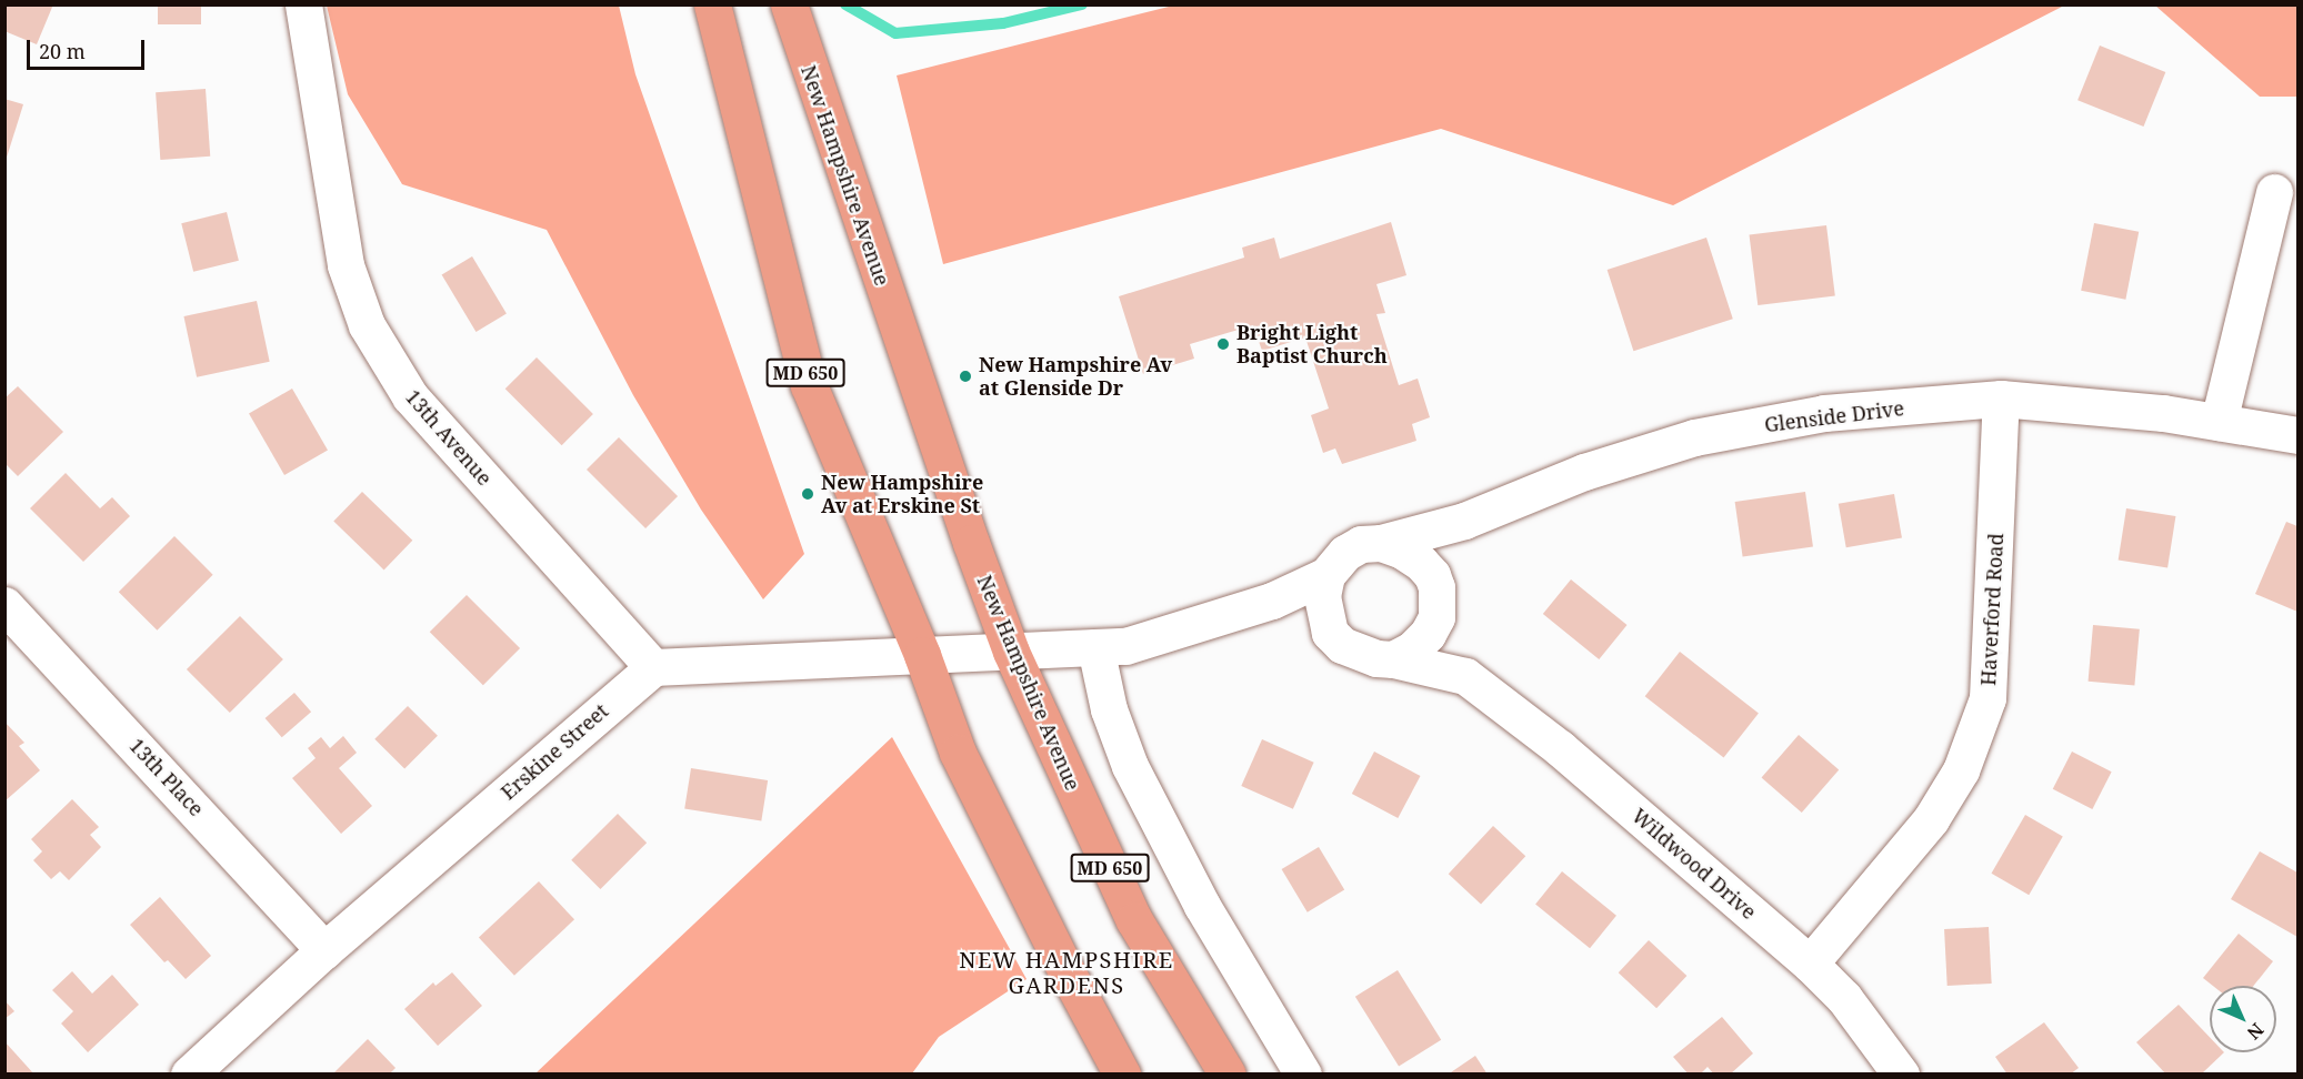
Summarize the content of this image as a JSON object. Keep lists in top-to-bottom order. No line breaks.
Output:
{"streets":{"main road":["New Hampshire Avenue","MD 650"],"street":["Glenside Drive","13th Avenue","Haverford Road","Erskine Street","13th Place","Wildwood Drive"]},"crossings":[["Glenside Drive","Haverford Road"],["Glenside Drive","Wildwood Drive"],["13th Avenue","Erskine Street"],["Haverford Road","Wildwood Drive"],["Erskine Street","13th Place"]],"districts":["NEW HAMPSHIRE GARDENS"],"places":["Bright Light Baptist Church","New Hampshire Av at Glenside Dr","New Hampshire Av at Erskine St"],"scale_bar":"20 m","north":"bottom right"}
